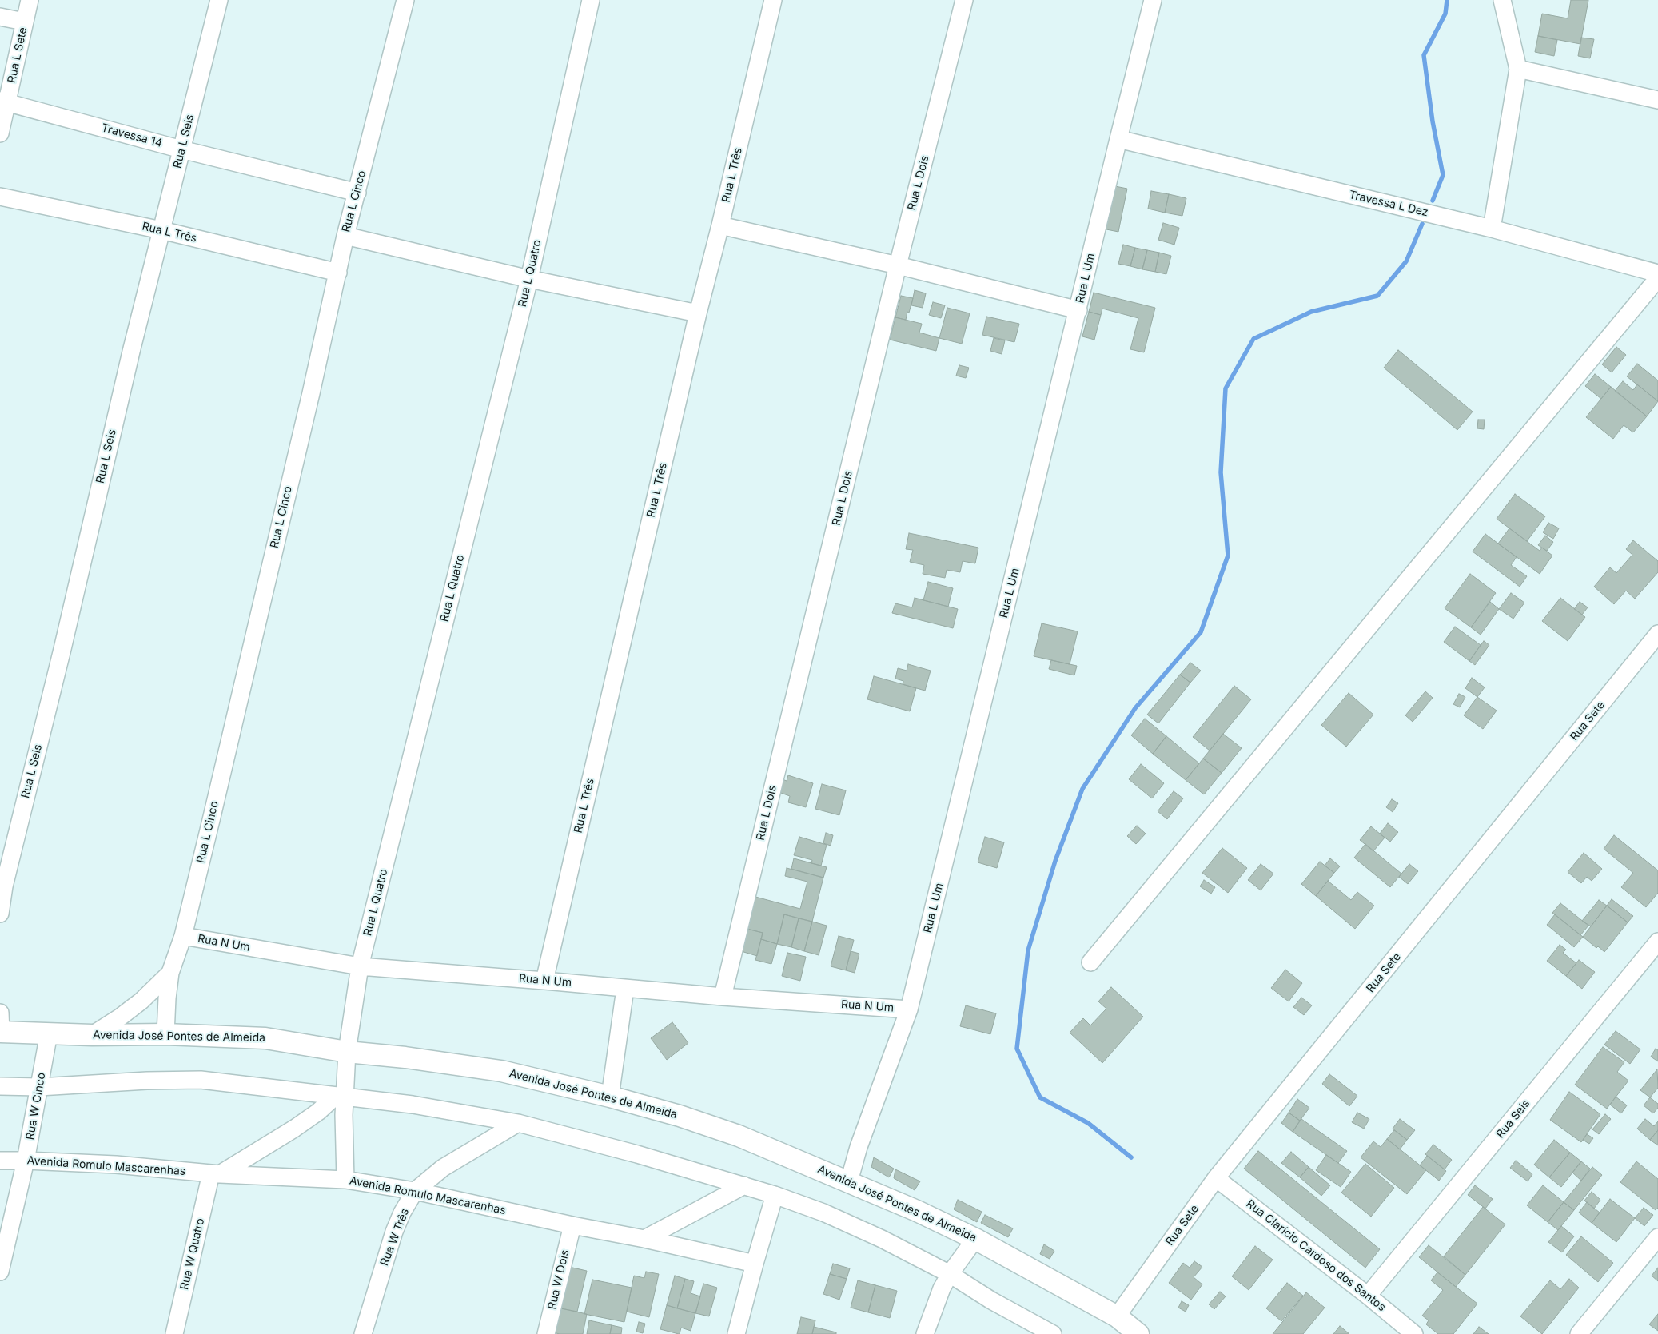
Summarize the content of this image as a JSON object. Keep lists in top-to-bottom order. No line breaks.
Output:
{"streets":{"street":["Rua L Sete","Travessa 14","Rua L Seis","Rua L Três","Rua L Dois","Rua L Cinco","Travessa L Dez","Rua L Quatro","Rua L Um","Rua Sete","Rua N Um","Avenida José Pontes de Almeida","Rua W Cinco","Rua Seis","Avenida Romulo Mascarenhas","Rua W Três","Rua W Quatro","Rua Clarício Cardoso dos Santos","Rua W Dois"]},"crossings":[["Rua L Sete","Travessa 14"],["Travessa 14","Rua L Seis"],["Travessa 14","Rua L Cinco"],["Rua L Seis","Rua L Três"],["Rua L Três","Rua L Cinco"],["Rua L Três","Rua N Um"],["Rua L Dois","Rua N Um"],["Rua L Cinco","Rua N Um"],["Rua L Cinco","Avenida José Pontes de Almeida"],["Travessa L Dez","Rua L Um"],["Rua L Quatro","Rua N Um"],["Rua L Quatro","Avenida José Pontes de Almeida"],["Rua L Quatro","Avenida Romulo Mascarenhas"],["Rua L Um","Rua N Um"],["Rua L Um","Avenida José Pontes de Almeida"],["Rua Sete","Avenida José Pontes de Almeida"],["Rua Sete","Rua Clarício Cardoso dos Santos"],["Avenida José Pontes de Almeida","Rua W Cinco"],["Rua W Cinco","Avenida Romulo Mascarenhas"],["Rua Seis","Rua Clarício Cardoso dos Santos"],["Avenida Romulo Mascarenhas","Rua W Três"],["Avenida Romulo Mascarenhas","Rua W Quatro"],["Avenida Romulo Mascarenhas","Rua W Dois"]]}
